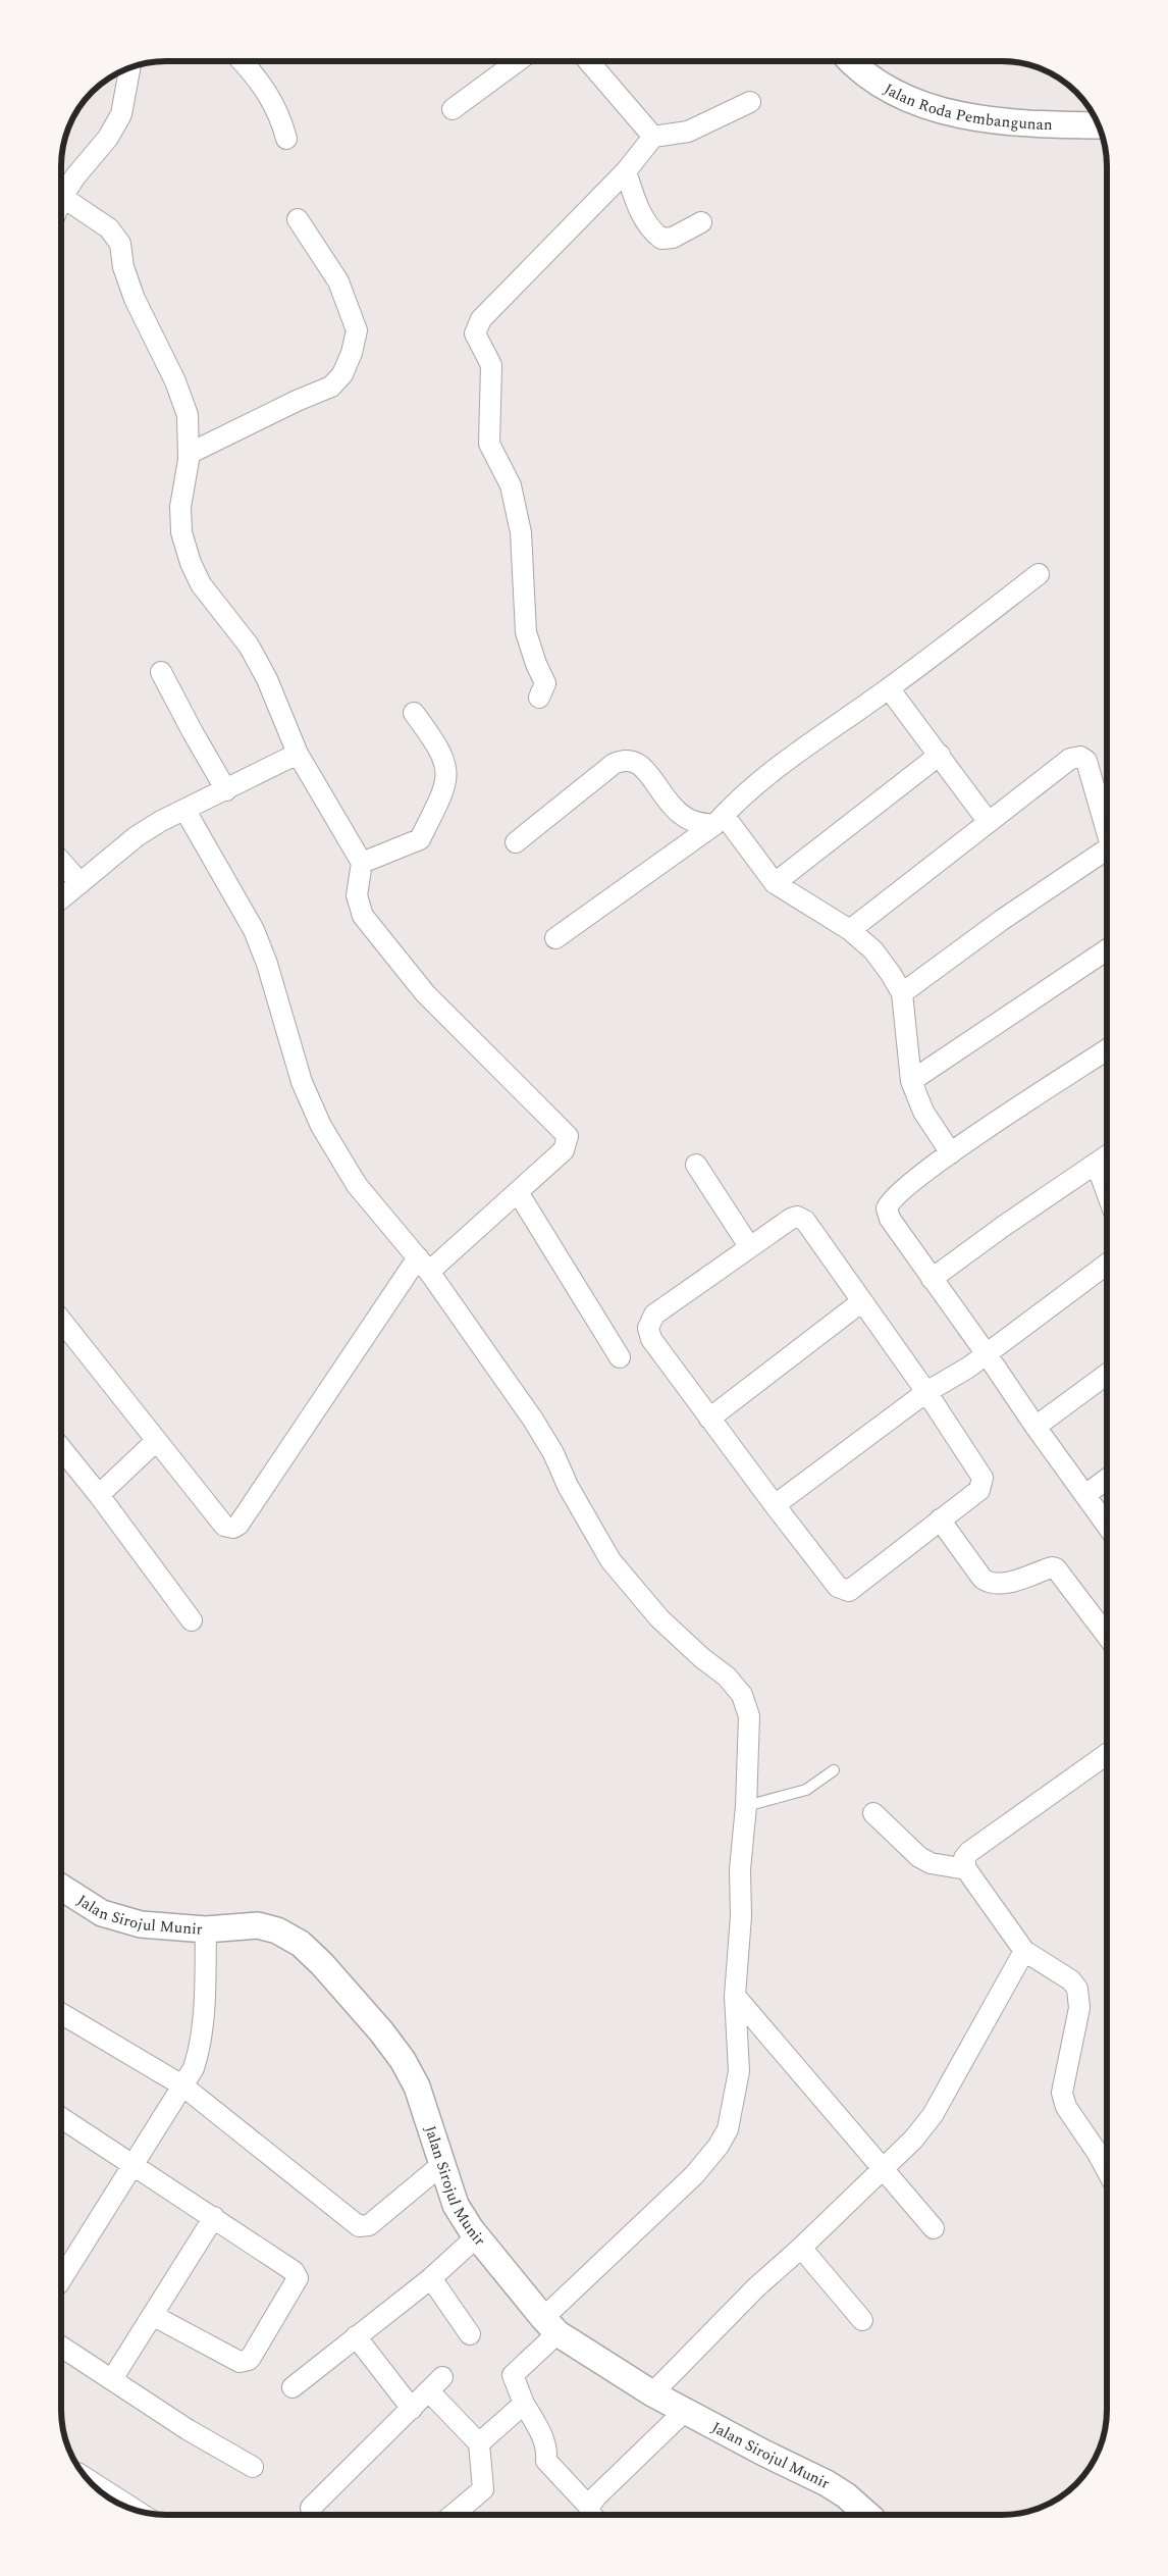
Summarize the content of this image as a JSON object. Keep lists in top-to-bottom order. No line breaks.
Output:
{"streets":{"street":["Jalan Roda Pembangunan","Jalan Sirojul Munir"]}}
